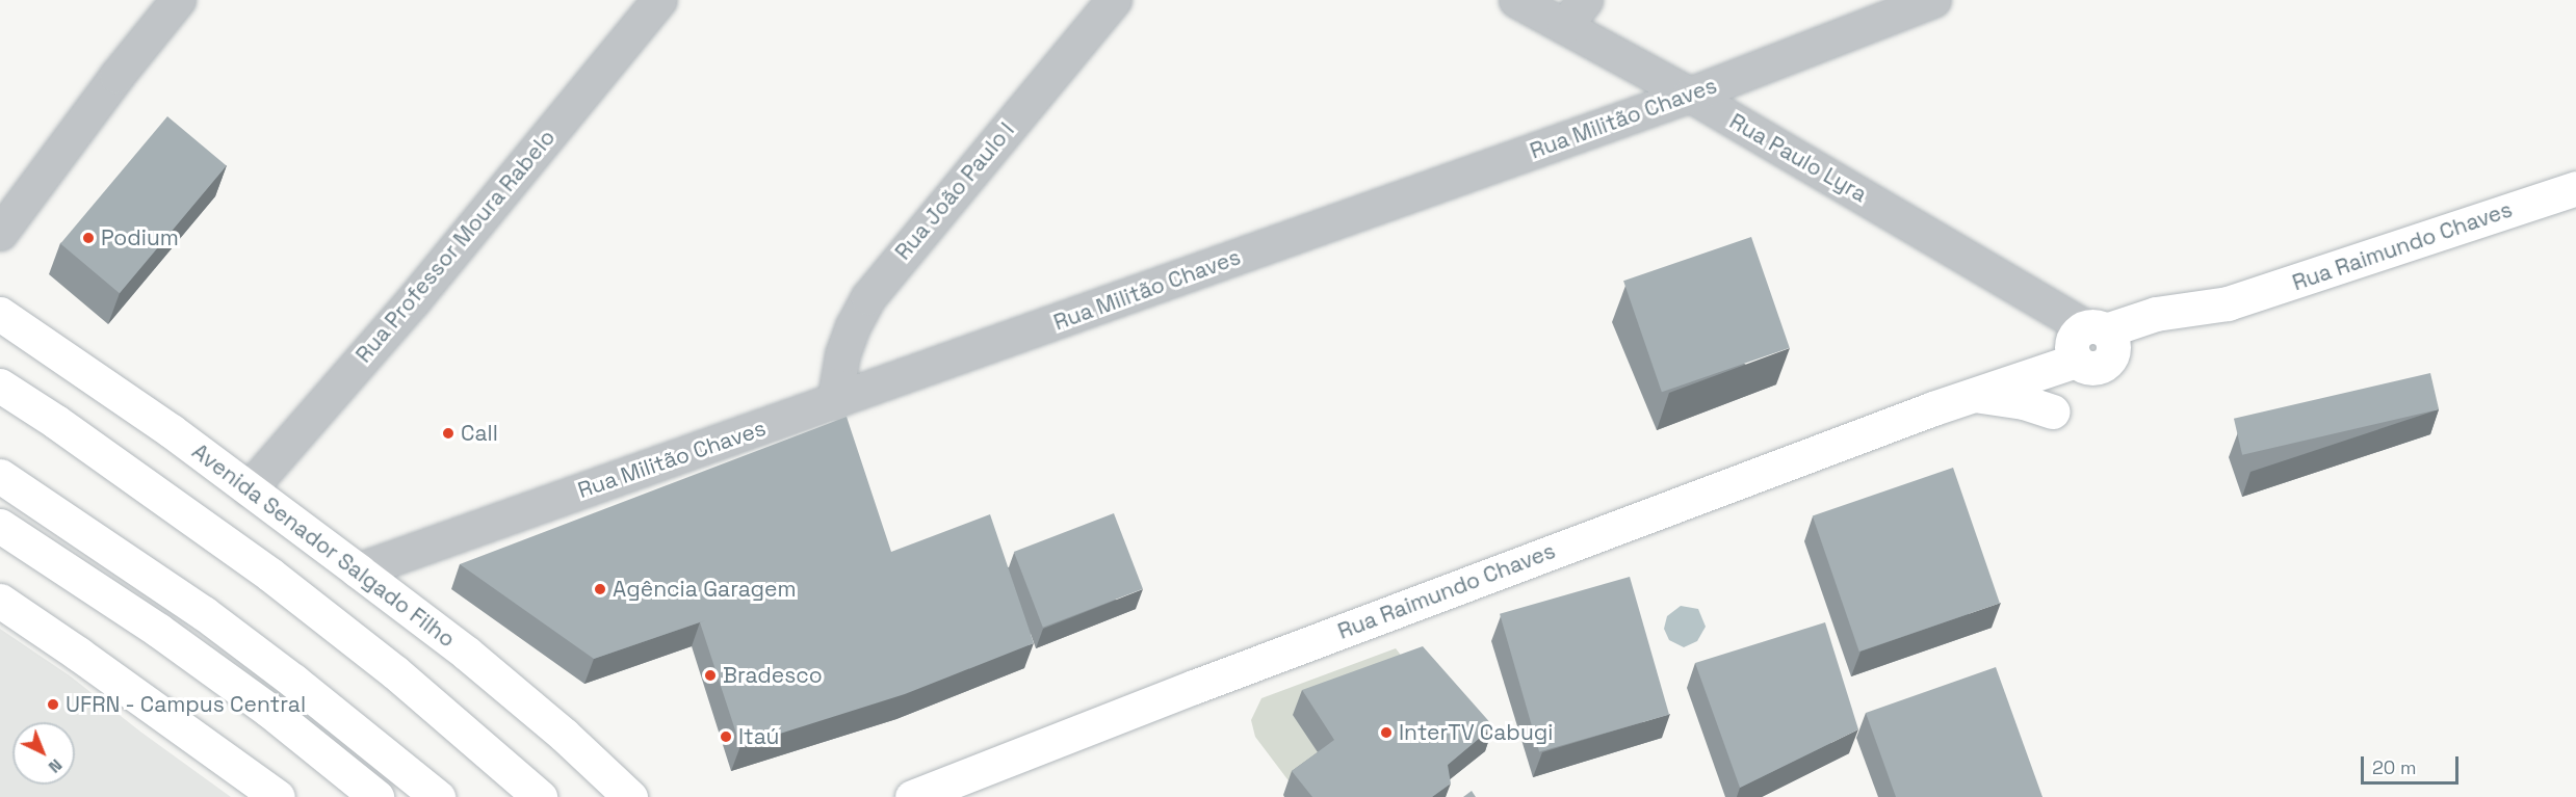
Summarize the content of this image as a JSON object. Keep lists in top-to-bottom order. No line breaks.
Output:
{"streets":{"main road":["Rua Raimundo Chaves","Avenida Senador Salgado Filho"],"street":["Rua Militão Chaves","Rua Paulo Lyra","Rua João Paulo I","Rua Professor Moura Rabelo"]},"crossings":[["Rua Militão Chaves","Rua Paulo Lyra"],["Rua Militão Chaves","Rua João Paulo I"],["Rua Militão Chaves","Avenida Senador Salgado Filho"],["Rua Paulo Lyra","Rua Raimundo Chaves"],["Rua Professor Moura Rabelo","Avenida Senador Salgado Filho"]],"places":["Podium","Call","Agência Garagem","Bradesco","UFRN - Campus Central","InterTV Cabugi","Itaú"],"scale_bar":"20 m","north":"bottom right"}
